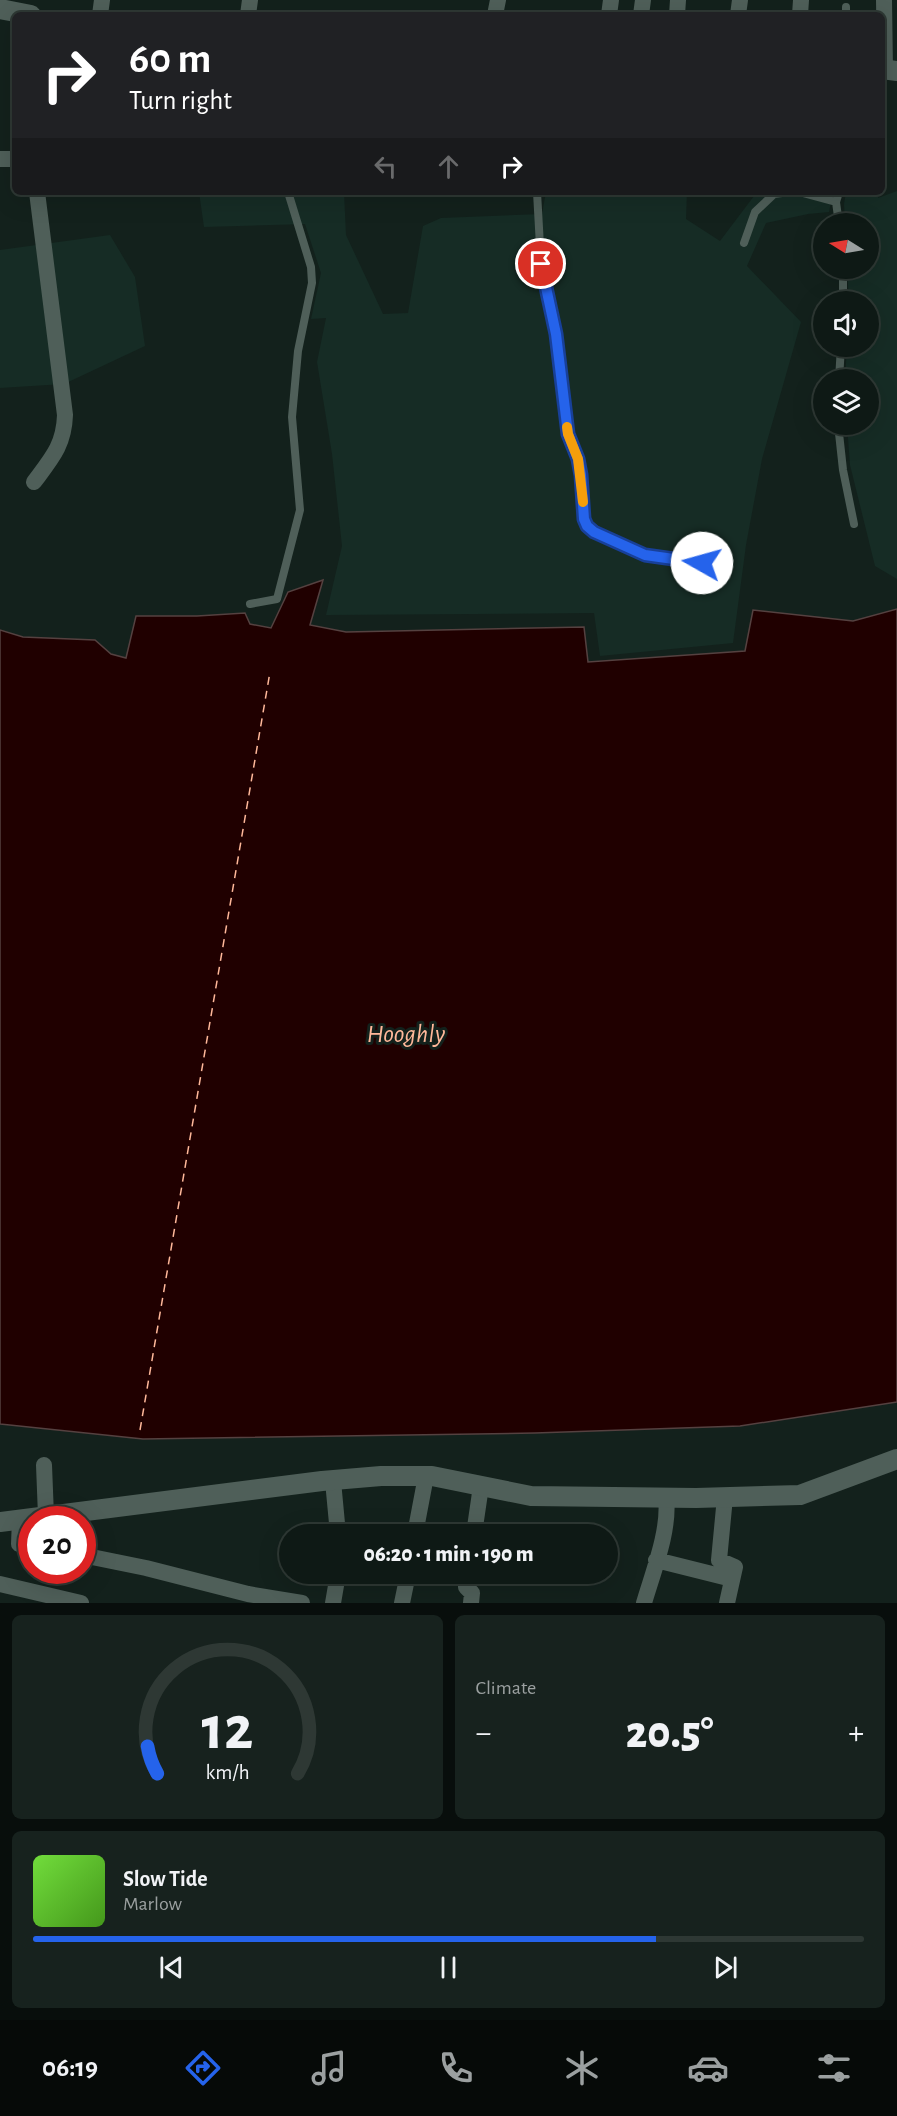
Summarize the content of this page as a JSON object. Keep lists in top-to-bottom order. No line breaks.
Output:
{"water":["Hooghly"],"north":"left","page":{"turn":["60 m","Turn right"],"limit":"20","trip":"06:20 · 1 min · 190 m","tile":"Climate","heat":["−","20.5°","+"],"song":["Slow Tide","Marlow"],"tabs":"06:19","gauge":["12","km/h"]}}
